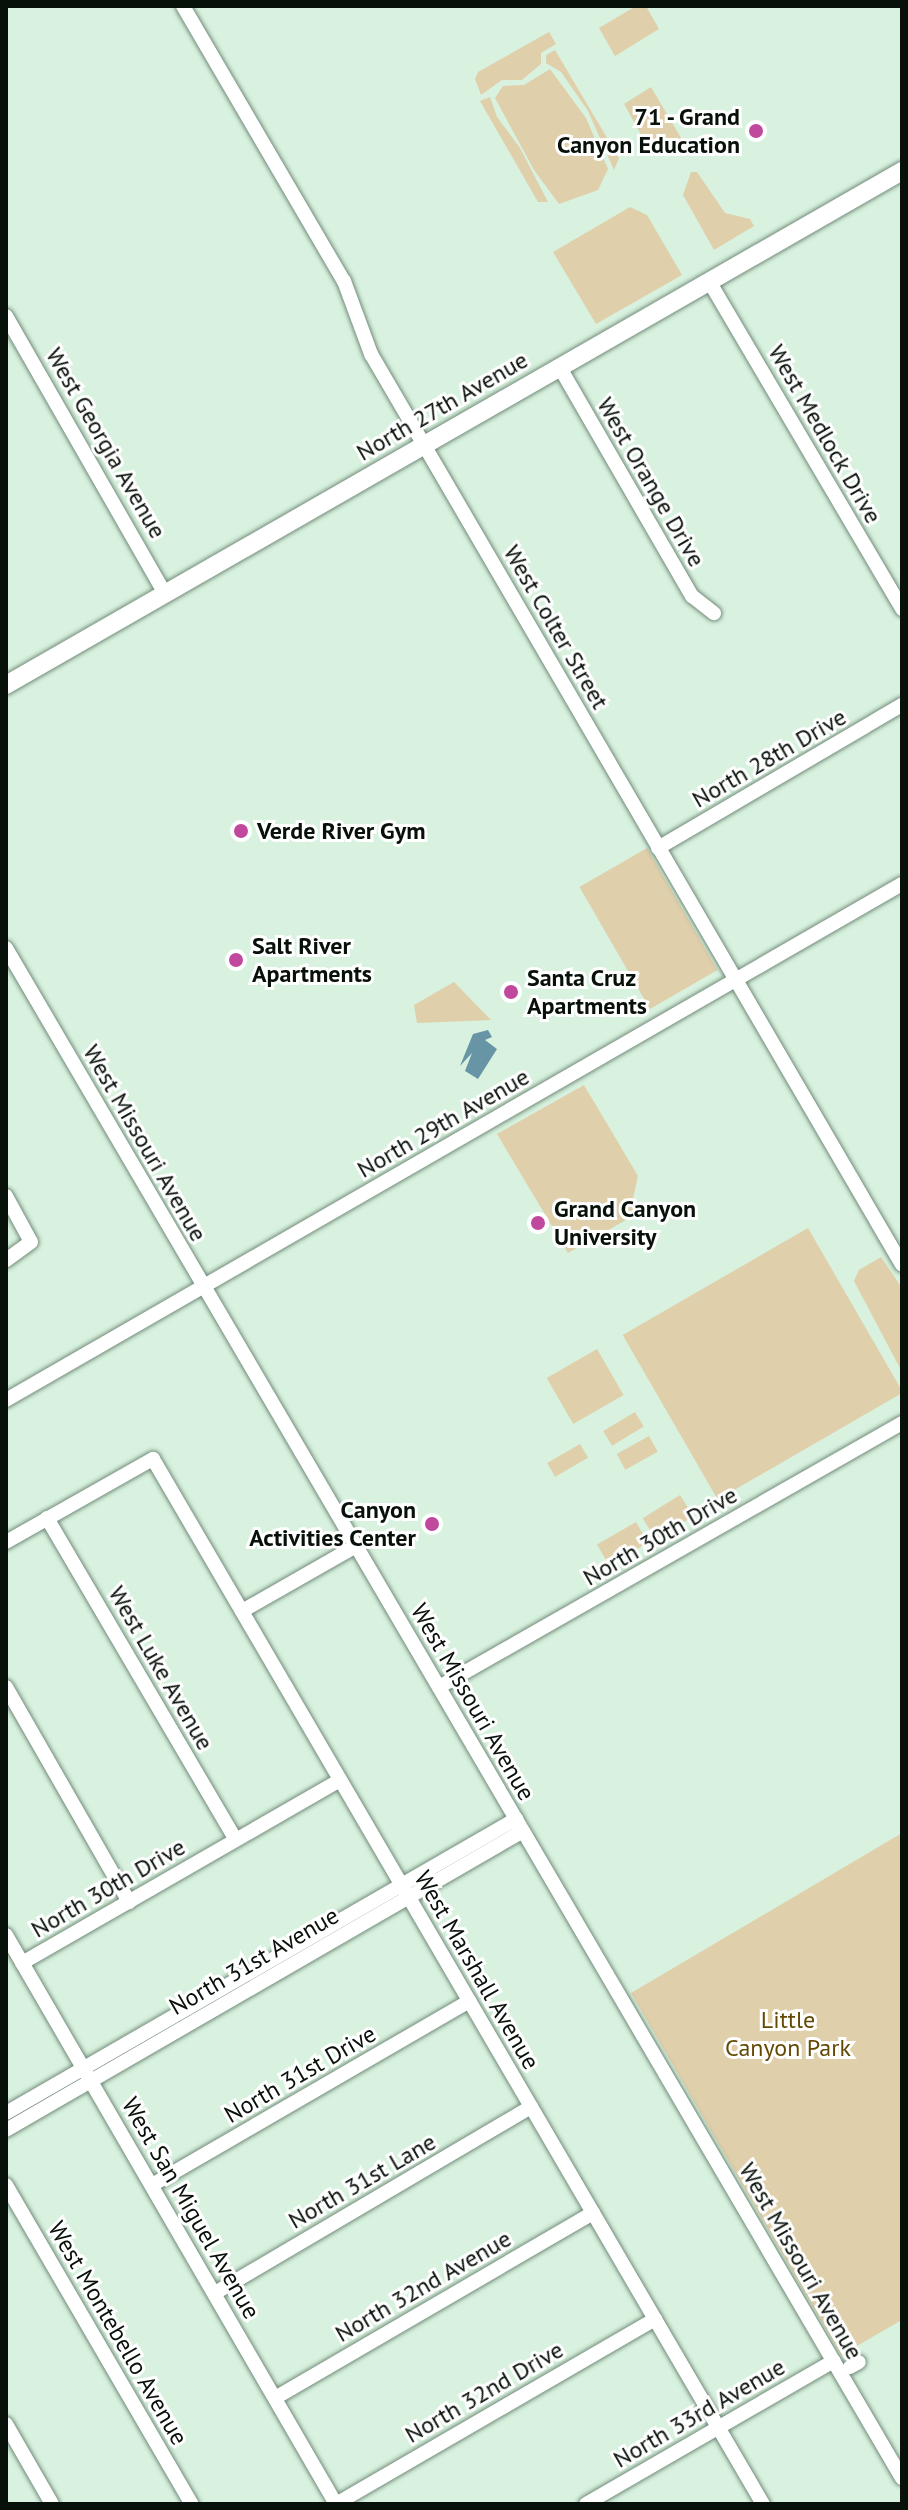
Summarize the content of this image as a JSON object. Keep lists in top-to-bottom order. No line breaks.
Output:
{"streets":{"main road":["North 27th Avenue"],"street":["West Medlock Drive","West Georgia Avenue","West Orange Drive","West Colter Street","North 28th Drive","North 29th Avenue","West Missouri Avenue","North 30th Drive","West Luke Avenue","North 31st Avenue","West Marshall Avenue","North 31st Drive","North 31st Lane","West San Miguel Avenue","North 32nd Avenue","West Montebello Avenue","North 32nd Drive","North 33rd Avenue"]},"crossings":[["North 27th Avenue","West Medlock Drive"],["North 27th Avenue","West Georgia Avenue"],["North 27th Avenue","West Orange Drive"],["North 27th Avenue","West Colter Street"],["West Colter Street","North 28th Drive"],["West Colter Street","North 29th Avenue"],["North 29th Avenue","West Missouri Avenue"],["West Missouri Avenue","North 30th Drive"],["West Missouri Avenue","North 31st Avenue"],["West Missouri Avenue","North 33rd Avenue"],["North 30th Drive","West Luke Avenue"],["North 30th Drive","West Marshall Avenue"],["North 30th Drive","West San Miguel Avenue"],["West Luke Avenue","West Marshall Avenue"],["North 31st Avenue","West Marshall Avenue"],["North 31st Avenue","West San Miguel Avenue"],["West Marshall Avenue","North 31st Drive"],["West Marshall Avenue","North 31st Lane"],["West Marshall Avenue","North 32nd Avenue"],["West Marshall Avenue","North 32nd Drive"],["West Marshall Avenue","North 33rd Avenue"],["North 31st Drive","West San Miguel Avenue"],["North 31st Lane","West San Miguel Avenue"],["West San Miguel Avenue","North 32nd Avenue"],["West San Miguel Avenue","North 32nd Drive"]],"parks":["Little Canyon Park"],"places":["71 - Grand Canyon Education","Verde River Gym","Salt River Apartments","Santa Cruz Apartments","Grand Canyon University","Canyon Activities Center"]}
